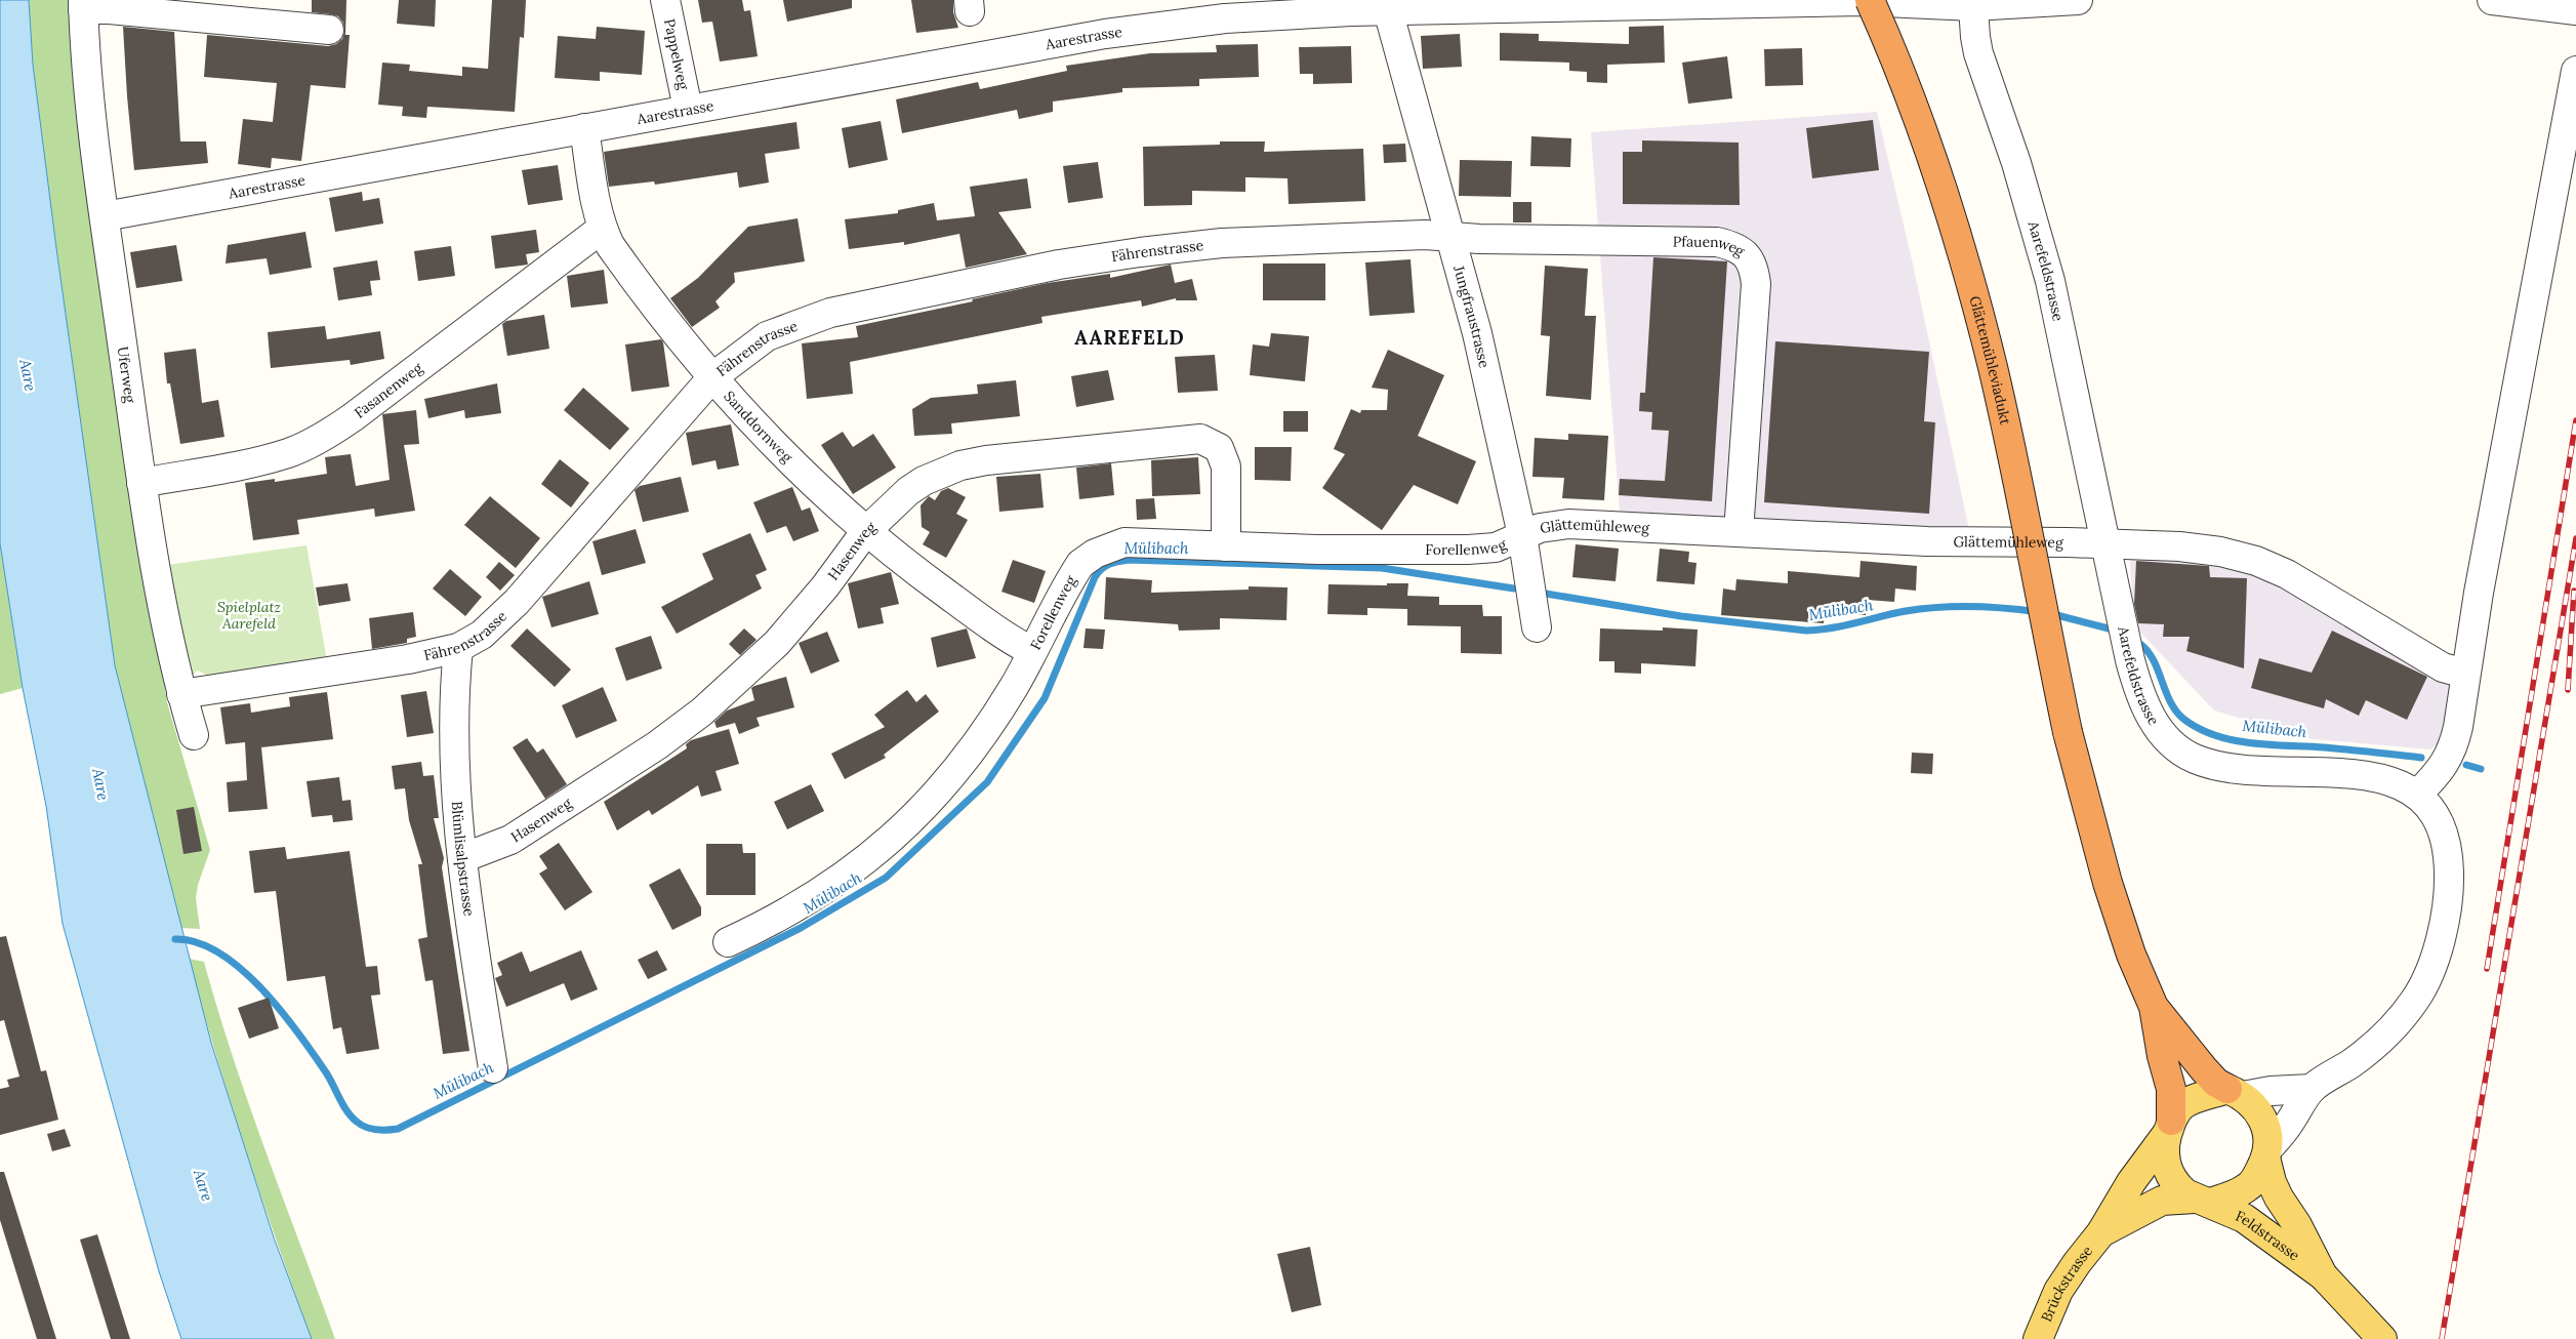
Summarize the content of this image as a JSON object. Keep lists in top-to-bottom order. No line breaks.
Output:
{"streets":{"highway":["Glättemühleviadukt"],"main road":["Feldstrasse","Brückstrasse"],"street":["Aarestrasse","Pappelweg","Pfauenweg","Fährenstrasse","Aarefeldstrasse","Jungfraustrasse","Uferweg","Fasanenweg","Sanddornweg","Glättemühleweg","Forellenweg","Hasenweg","Blümlisalpstrasse"]},"crossings":[["Aarestrasse","Pappelweg"],["Aarestrasse","Aarefeldstrasse"],["Aarestrasse","Jungfraustrasse"],["Aarestrasse","Uferweg"],["Aarestrasse","Sanddornweg"],["Pfauenweg","Fährenstrasse"],["Pfauenweg","Jungfraustrasse"],["Pfauenweg","Glättemühleweg"],["Fährenstrasse","Jungfraustrasse"],["Fährenstrasse","Uferweg"],["Fährenstrasse","Sanddornweg"],["Fährenstrasse","Blümlisalpstrasse"],["Aarefeldstrasse","Glättemühleweg"],["Aarefeldstrasse","Feldstrasse"],["Aarefeldstrasse","Brückstrasse"],["Jungfraustrasse","Glättemühleweg"],["Jungfraustrasse","Forellenweg"],["Uferweg","Fasanenweg"],["Fasanenweg","Sanddornweg"],["Sanddornweg","Forellenweg"],["Sanddornweg","Hasenweg"],["Glättemühleweg","Forellenweg"],["Forellenweg","Hasenweg"],["Hasenweg","Blümlisalpstrasse"],["Feldstrasse","Brückstrasse"]],"districts":["AAREFELD"],"water":["Aare","Mülibach"],"parks":["Spielplatz Aarefeld"]}
